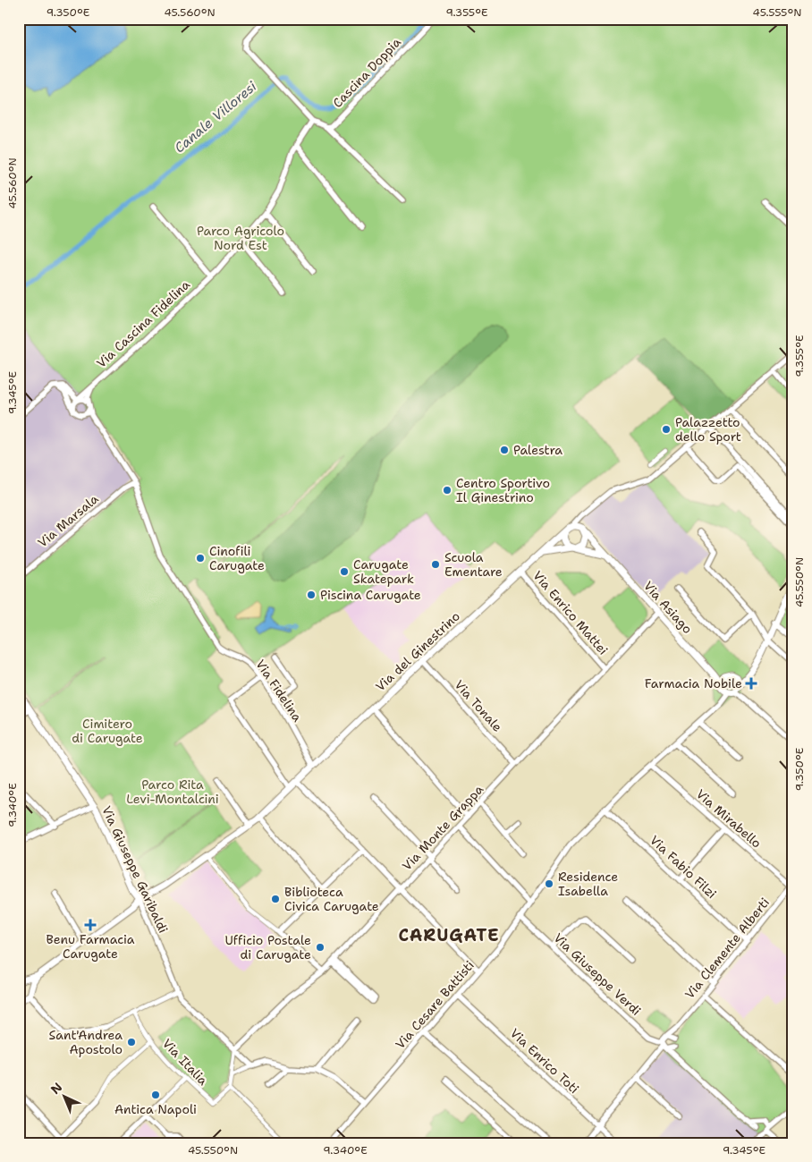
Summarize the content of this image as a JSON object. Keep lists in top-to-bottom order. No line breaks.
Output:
{"streets":{"street":["Cascina Doppia","Via Cascina Fidelina","Via Marsala","Via Asiago","Via Enrico Mattei","Via del Ginestrino","Via Fidelina","Via Tonale","Via Mirabello","Via Monte Grappa","Via Fabio Filzi","Via Giuseppe Garibaldi","Via Clemente Alberti","Via Giuseppe Verdi","Via Cesare Battisti","Via Enrico Toti","Via Italia"]},"crossings":[["Via Cascina Fidelina","Via Fidelina"],["Via Marsala","Via Fidelina"],["Via Asiago","Via del Ginestrino"],["Via Asiago","Via Monte Grappa"],["Via Asiago","Via Cesare Battisti"],["Via Enrico Mattei","Via del Ginestrino"],["Via Enrico Mattei","Via Monte Grappa"],["Via del Ginestrino","Via Fidelina"],["Via del Ginestrino","Via Tonale"],["Via Tonale","Via Monte Grappa"],["Via Mirabello","Via Clemente Alberti"],["Via Mirabello","Via Cesare Battisti"],["Via Monte Grappa","Via Giuseppe Garibaldi"],["Via Fabio Filzi","Via Clemente Alberti"],["Via Fabio Filzi","Via Cesare Battisti"],["Via Clemente Alberti","Via Giuseppe Verdi"],["Via Giuseppe Verdi","Via Cesare Battisti"],["Via Cesare Battisti","Via Enrico Toti"]],"districts":["CARUGATE"],"water":["Canale Villoresi"],"parks":["Parco Agricolo Nord Est","Cimitero di Carugate","Parco Rita Levi-Montalcini"],"places":{"other":["Palazzetto dello Sport","Palestra","Centro Sportivo Il Ginestrino","Cinofili Carugate","Scuola Ementare","Carugate Skatepark","Piscina Carugate","Residence Isabella","Biblioteca Civica Carugate","Ufficio Postale di Carugate","Sant'Andrea Apostolo","Antica Napoli"],"health":["Farmacia Nobile","Benu Farmacia Carugate"]},"north":"top left","coordinates":["9.350°E","45.560°N","9.355°E","45.555°N","9.345°E","45.550°N","9.340°E"]}
